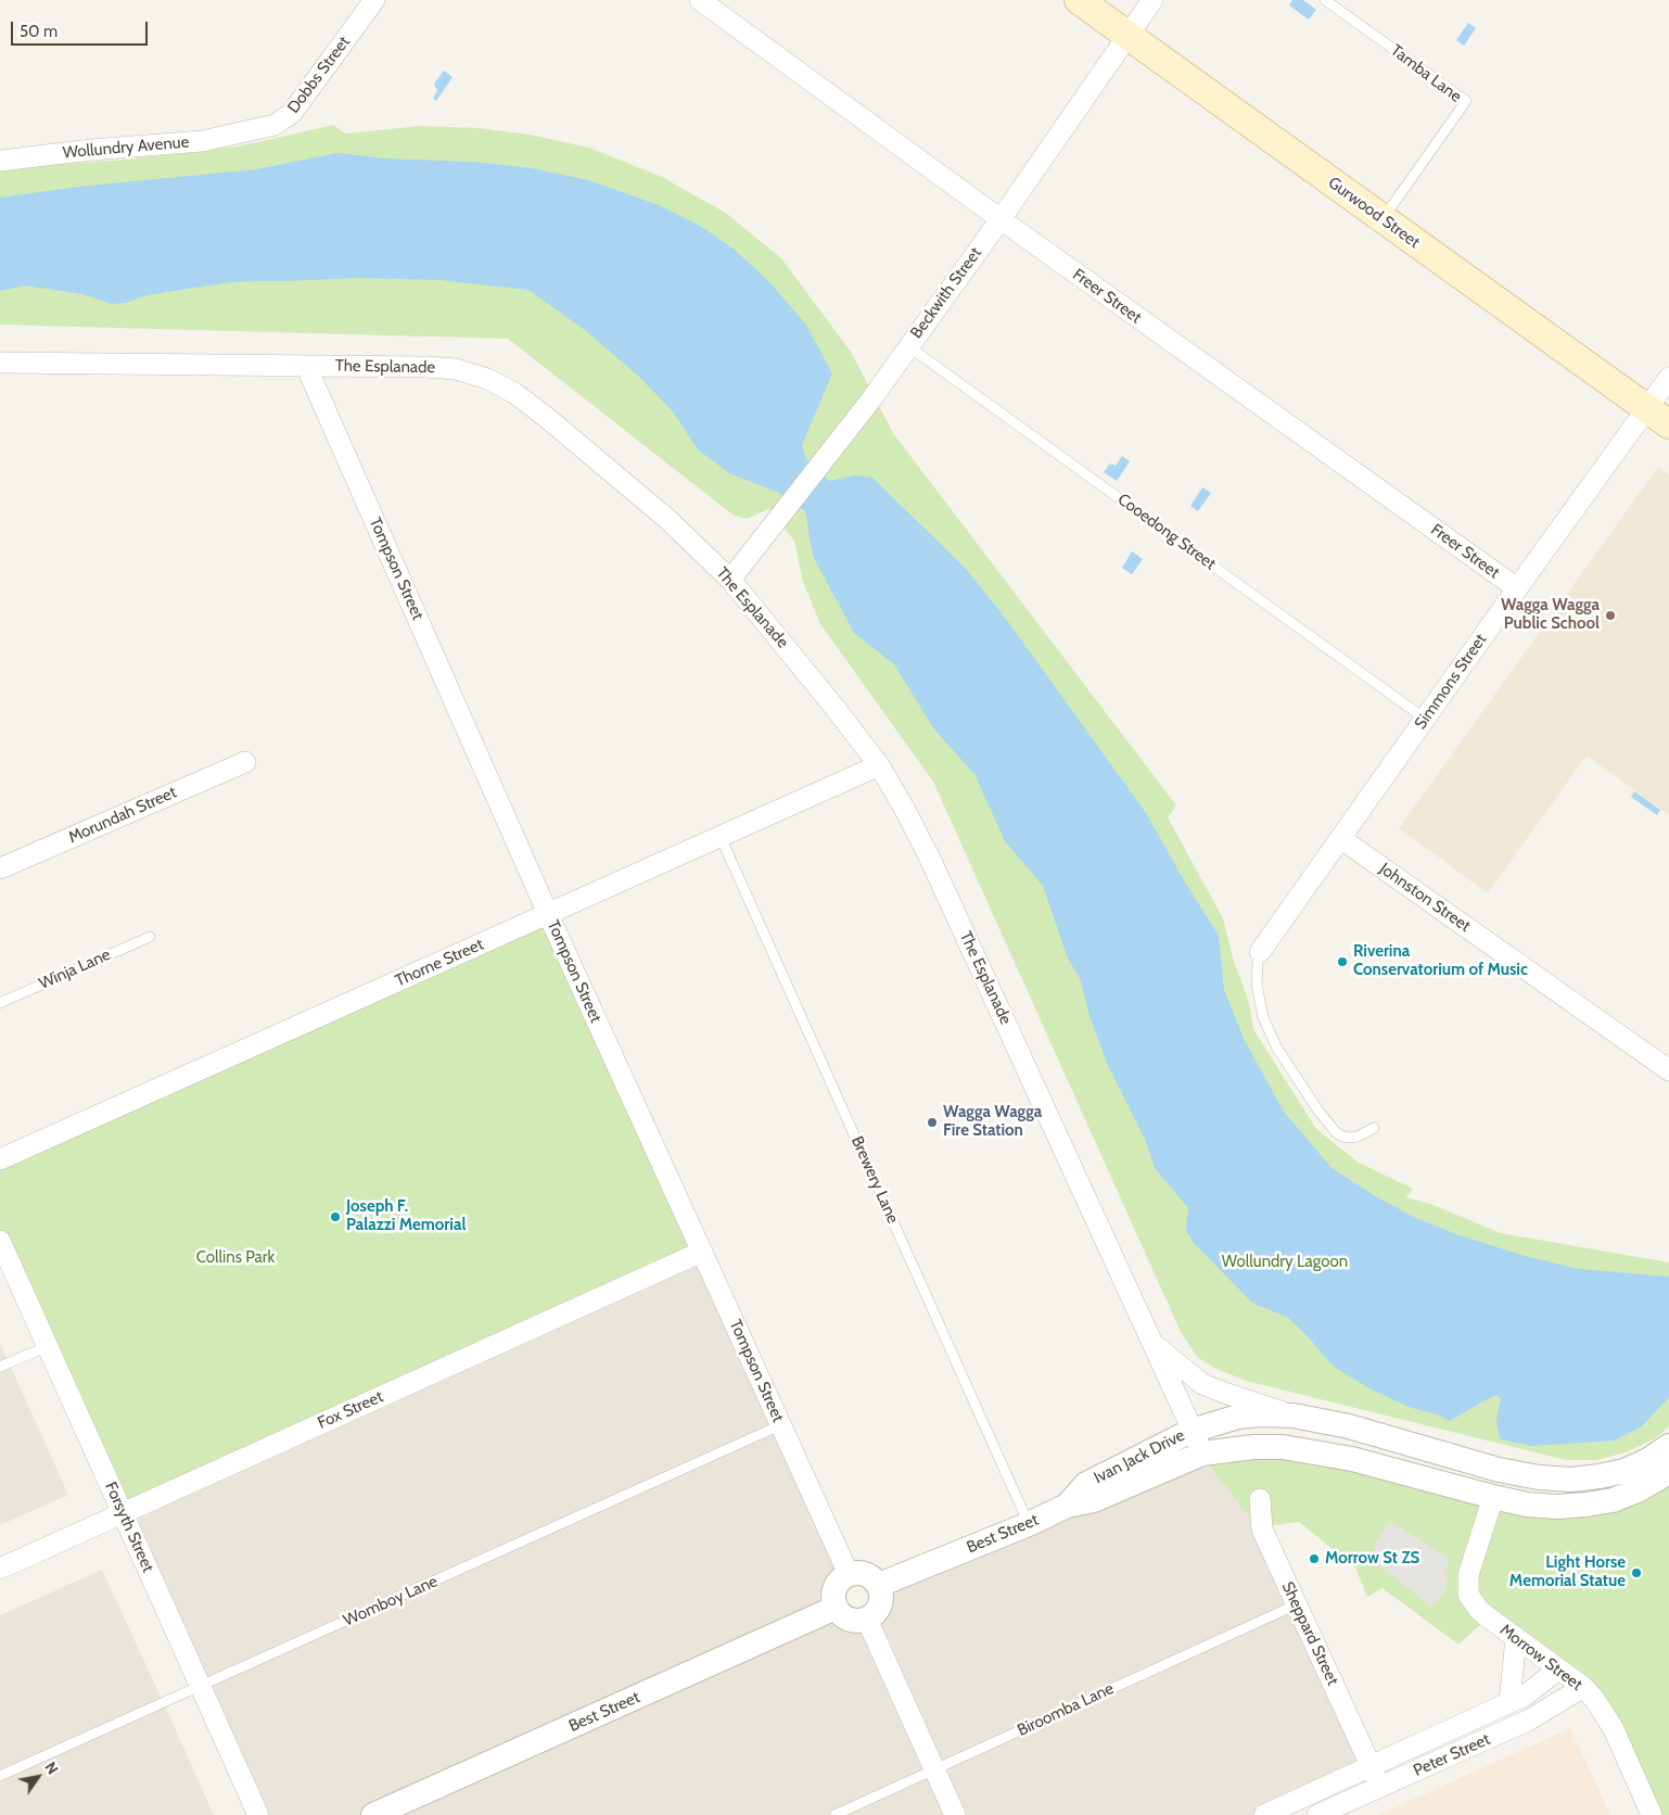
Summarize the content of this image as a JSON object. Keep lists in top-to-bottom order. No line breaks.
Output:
{"streets":{"main road":["Gurwood Street"],"street":["Dobbs Street","Wollundry Avenue","Beckwith Street","Freer Street","The Esplanade","Tompson Street","Simmons Street","Morundah Street","Johnston Street","Thorne Street","Fox Street","Ivan Jack Drive","Forsyth Street","Best Street","Sheppard Street","Morrow Street","Peter Street"],"lane":["Tamba Lane","Cooedong Street","Winja Lane","Brewery Lane","Womboy Lane","Biroomba Lane"]},"crossings":[["Tamba Lane","Gurwood Street"],["Dobbs Street","Wollundry Avenue"],["Gurwood Street","Beckwith Street"],["Gurwood Street","Simmons Street"],["Beckwith Street","Freer Street"],["Beckwith Street","The Esplanade"],["Beckwith Street","Cooedong Street"],["Freer Street","Simmons Street"],["The Esplanade","Tompson Street"],["The Esplanade","Thorne Street"],["The Esplanade","Ivan Jack Drive"],["Cooedong Street","Simmons Street"],["Tompson Street","Thorne Street"],["Tompson Street","Fox Street"],["Tompson Street","Best Street"],["Tompson Street","Womboy Lane"],["Simmons Street","Johnston Street"],["Thorne Street","Brewery Lane"],["Brewery Lane","Best Street"],["Fox Street","Forsyth Street"],["Ivan Jack Drive","Best Street"],["Ivan Jack Drive","Morrow Street"],["Forsyth Street","Womboy Lane"],["Sheppard Street","Biroomba Lane"],["Sheppard Street","Peter Street"],["Morrow Street","Peter Street"]],"parks":["Collins Park","Wollundry Lagoon"],"places":["Wagga Wagga Public School","Riverina Conservatorium of Music","Wagga Wagga Fire Station","Joseph F. Palazzi Memorial","Morrow St ZS","Light Horse Memorial Statue"],"scale_bar":"50 m","north":"top right"}
